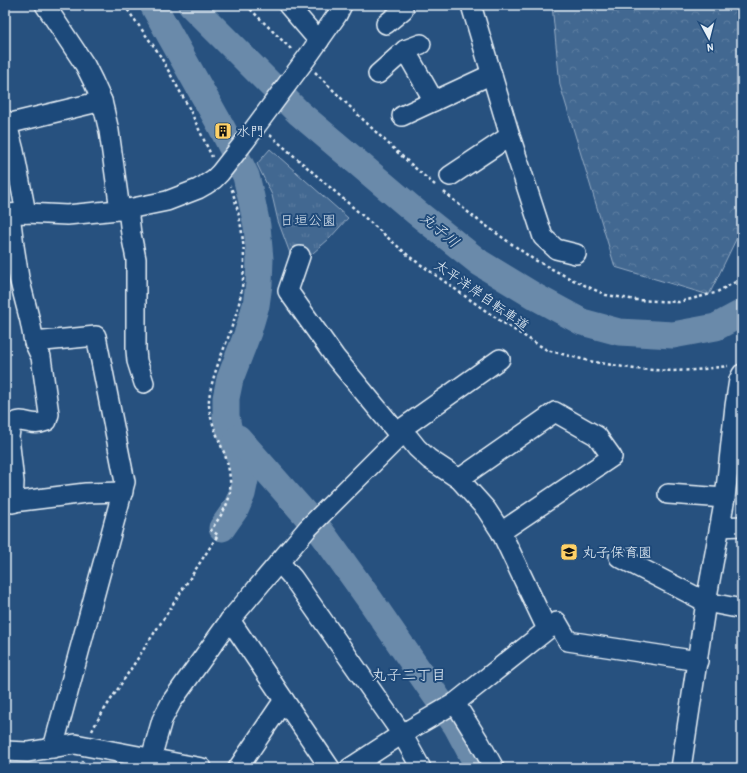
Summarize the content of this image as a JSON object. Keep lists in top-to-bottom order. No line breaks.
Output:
{"streets":{"path":["太平洋岸自転車道"]},"districts":["丸子二丁目"],"water":["丸子川"],"parks":["日垣公園"],"places":{"building":["水門"],"school or university":["丸子保育園"]},"north":"bottom"}
